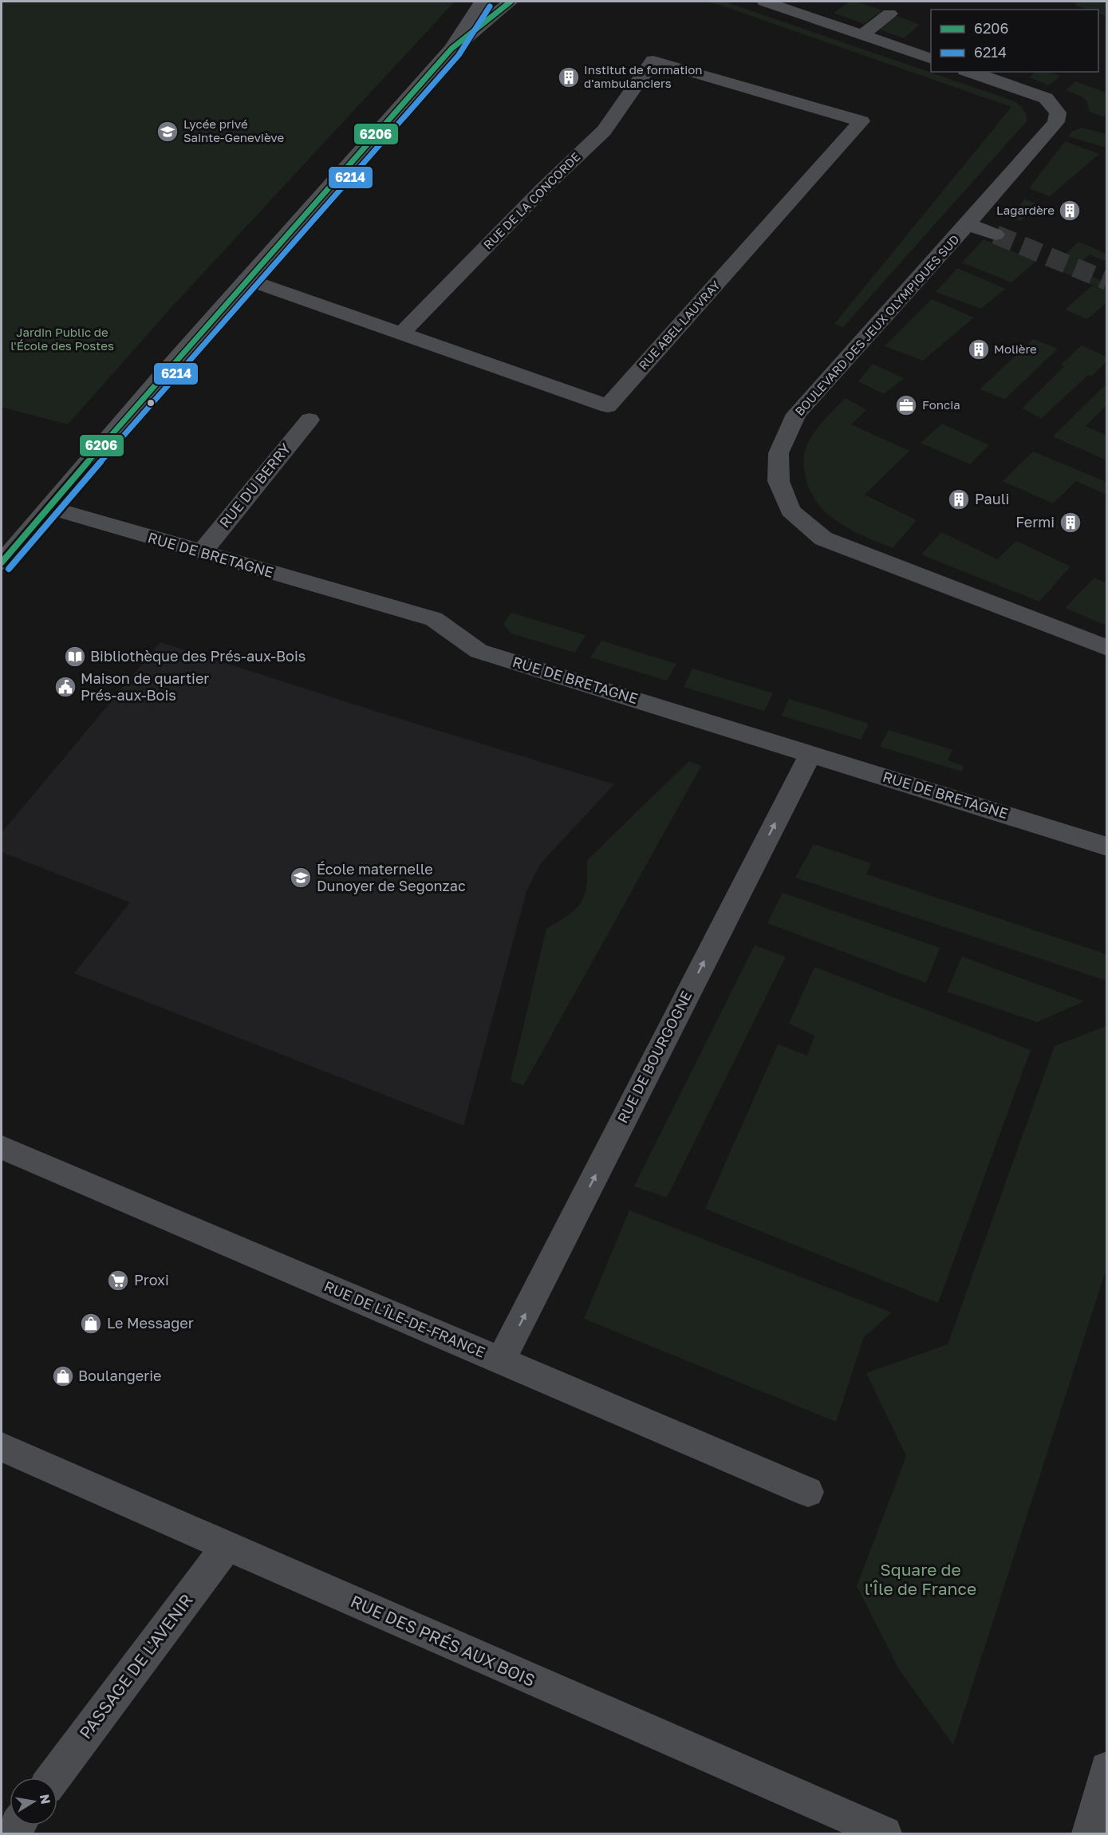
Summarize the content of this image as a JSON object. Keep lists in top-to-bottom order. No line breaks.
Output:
{"streets":{"street":["RUE DE LA CONCORDE","RUE ABEL LAUVRAY","BOULEVARD DES JEUX OLYMPIQUES SUD","RUE DU BERRY","RUE DE BRETAGNE","RUE DE BOURGOGNE","RUE DE L'ÎLE-DE-FRANCE","RUE DES PRÉS AUX BOIS","PASSAGE DE L'AVENIR"]},"crossings":[["RUE DE LA CONCORDE","RUE ABEL LAUVRAY"],["RUE DU BERRY","RUE DE BRETAGNE"],["RUE DE BRETAGNE","RUE DE BOURGOGNE"],["RUE DE BOURGOGNE","RUE DE L'ÎLE-DE-FRANCE"],["RUE DES PRÉS AUX BOIS","PASSAGE DE L'AVENIR"]],"one_way":["RUE DE BOURGOGNE"],"parks":["Jardin Public de l'École des Postes","Square de l'Île de France"],"places":{"building":["Institut de formation d'ambulanciers","Lagardère","Molière","Pauli","Fermi"],"school or university":["Lycée privé Sainte-Geneviève","École maternelle Dunoyer de Segonzac"],"office":["Foncia"],"library":["Bibliothèque des Prés-aux-Bois"],"public building":["Maison de quartier Prés-aux-Bois"],"supermarket":["Proxi"],"shop":["Le Messager","Boulangerie"]},"lines":["transit line 6206","transit line 6214"],"legend":["6206","6214"],"north":"right"}
